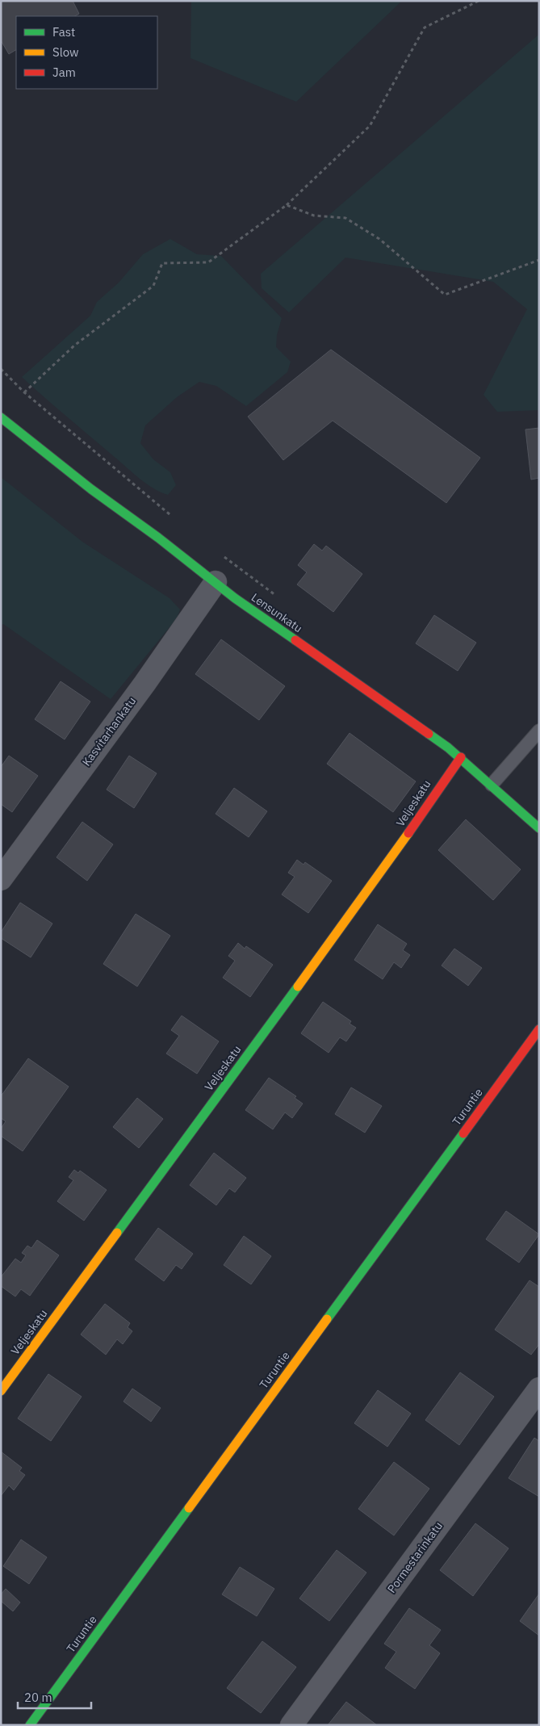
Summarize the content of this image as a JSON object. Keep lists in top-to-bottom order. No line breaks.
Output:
{"streets":{"main road":["Lensunkatu","Veljeskatu","Turuntie"],"street":["Kasvitarhankatu","Pormestarinkatu"]},"crossings":[["Lensunkatu","Kasvitarhankatu"],["Lensunkatu","Veljeskatu"]],"legend":["Fast","Slow","Jam"],"scale_bar":"20 m"}
